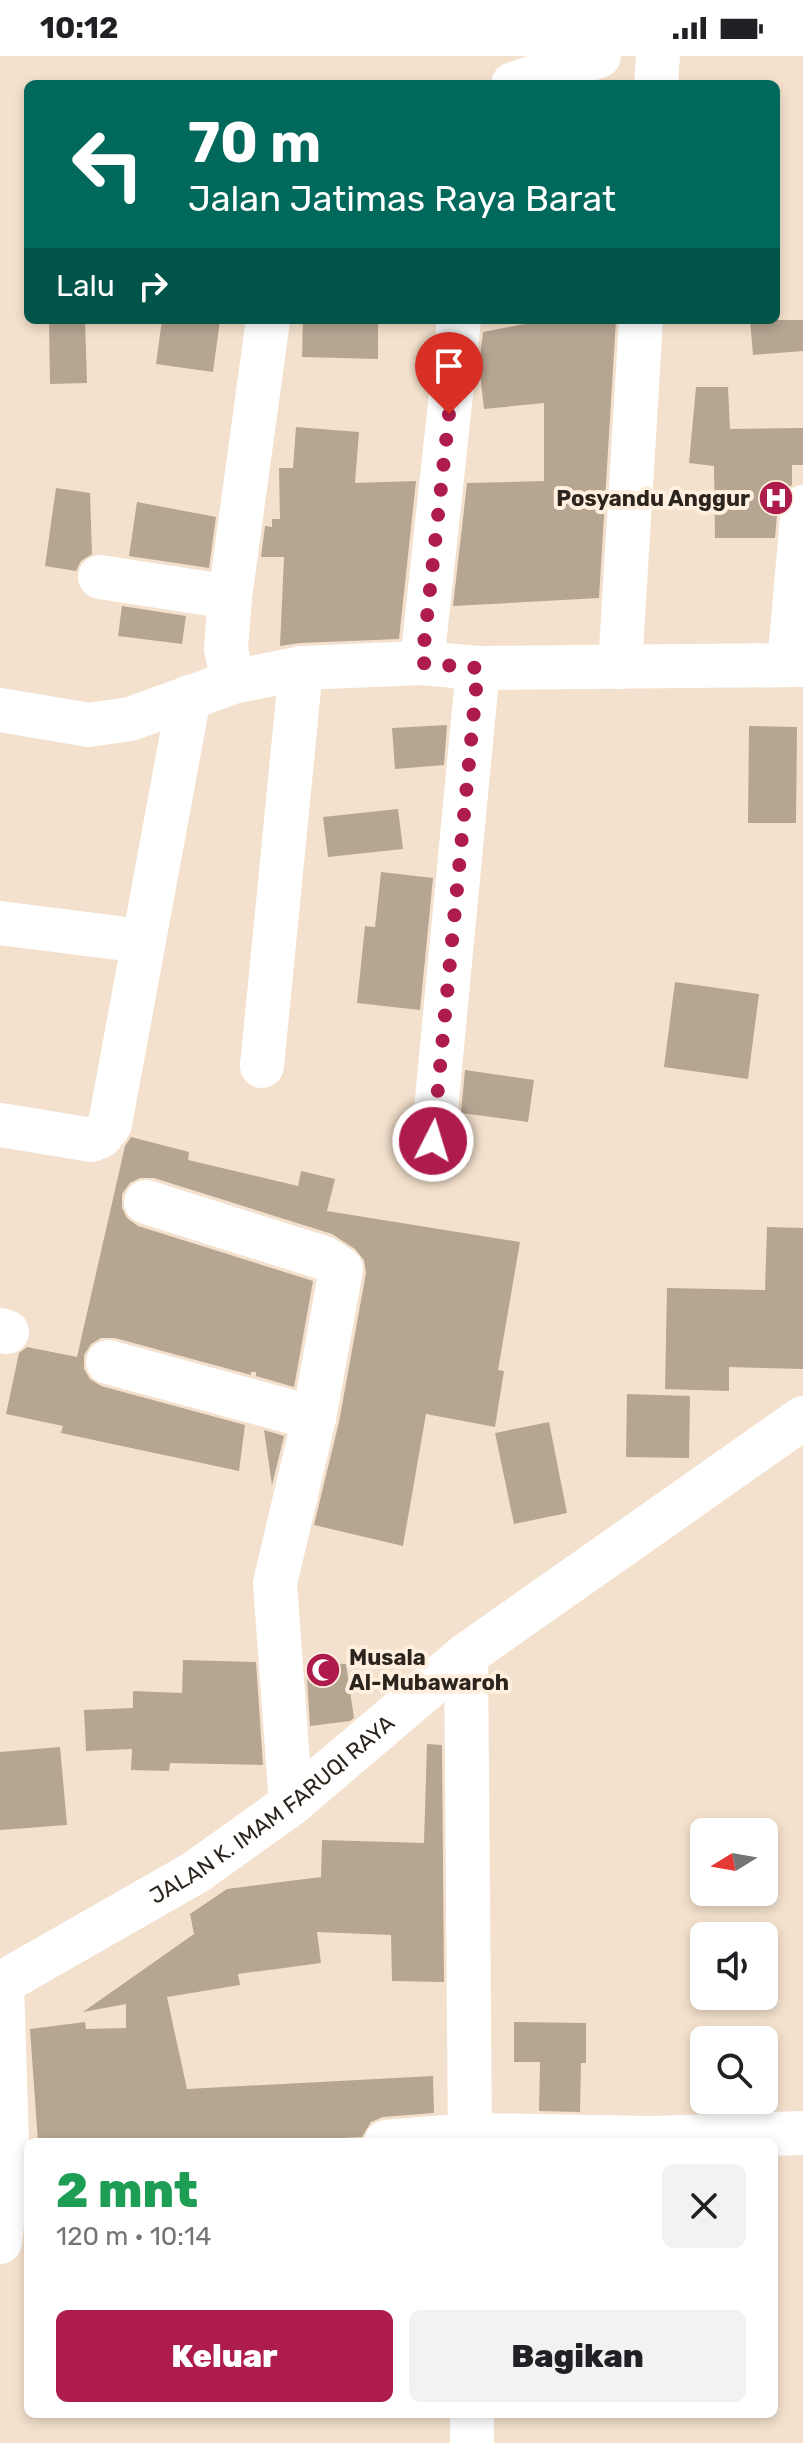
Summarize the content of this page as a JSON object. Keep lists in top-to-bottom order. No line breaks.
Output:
{"streets":{"street":["JALAN K. IMAM FARUQI RAYA"]},"places":{"hospital":["Posyandu Anggur"],"mosque":["Musala Al-Mubawaroh"]},"north":"left","page":{"status":"10:12","turn":["70 m","Jalan Jatimas Raya Barat"],"then":"Lalu","heading":["2 mnt","120 m · 10:14"],"buttons":["Keluar","Bagikan"]}}
